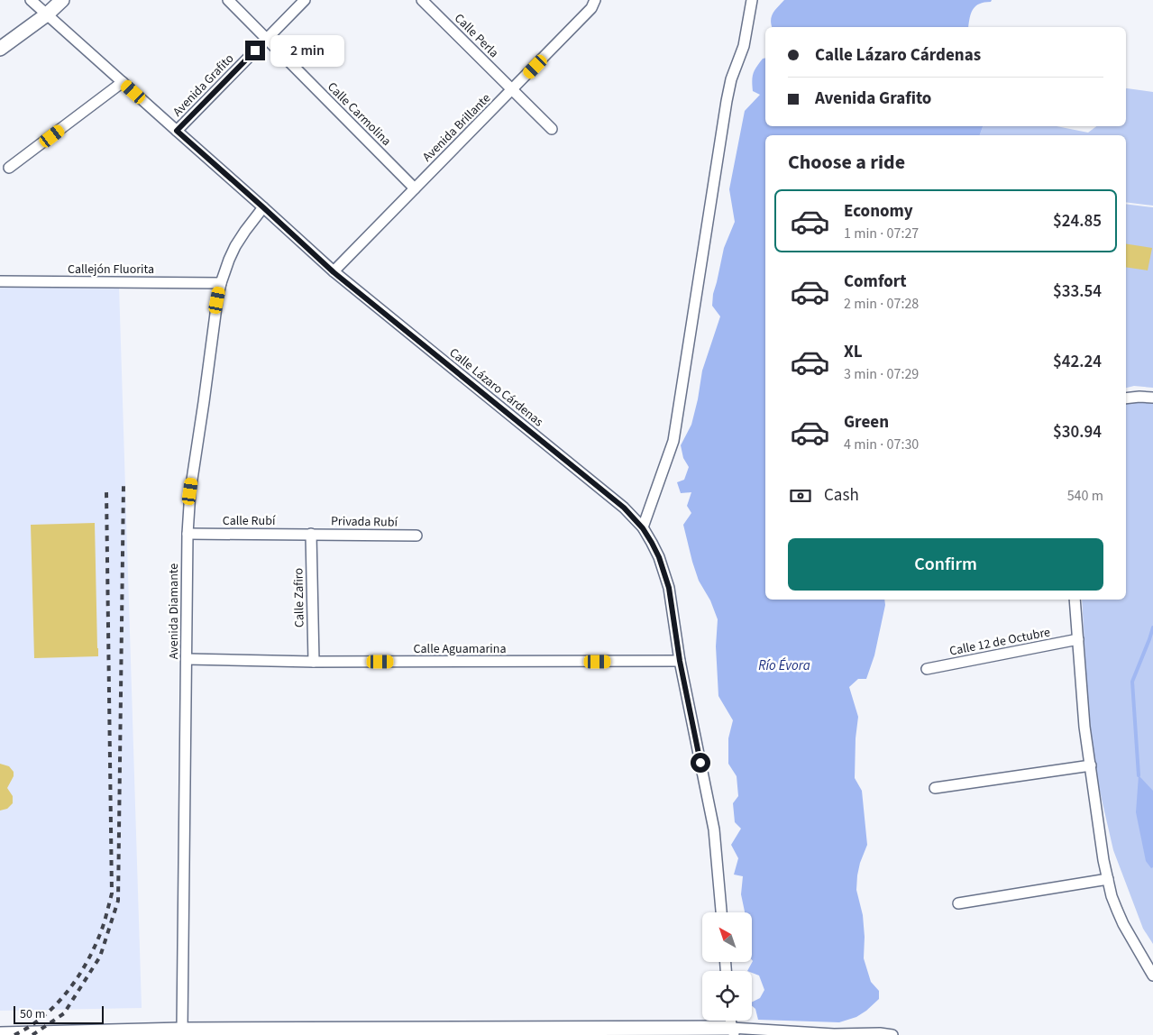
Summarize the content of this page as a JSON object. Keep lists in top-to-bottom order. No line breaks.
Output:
{"streets":{"street":["Calle Perla","Avenida Grafito","Calle Carmolina","Avenida Brillante","Callejón Fluorita","Calle Lázaro Cárdenas","Calle Rubí","Privada Rubí","Calle Zafiro","Avenida Diamante","Calle 12 de Octubre","Calle Aguamarina"]},"crossings":[["Calle Perla","Avenida Brillante"],["Avenida Grafito","Calle Carmolina"],["Avenida Grafito","Calle Lázaro Cárdenas"],["Calle Carmolina","Avenida Brillante"],["Avenida Brillante","Calle Lázaro Cárdenas"],["Callejón Fluorita","Avenida Diamante"],["Calle Lázaro Cárdenas","Avenida Diamante"],["Calle Lázaro Cárdenas","Calle Aguamarina"],["Calle Rubí","Privada Rubí"],["Calle Rubí","Calle Zafiro"],["Calle Rubí","Avenida Diamante"],["Privada Rubí","Calle Zafiro"],["Calle Zafiro","Calle Aguamarina"],["Avenida Diamante","Calle Aguamarina"]],"water":["Río Évora"],"scale_bar":"50 m","north":"top left","page":{"banner":["Calle Lázaro Cárdenas","Avenida Grafito"],"bubble":"2 min","heading":"Choose a ride","list":[{"name":"Economy","note":"1 min · 07:27","value":"$24.85"},{"name":"Comfort","note":"2 min · 07:28","value":"$33.54"},{"name":"XL","note":"3 min · 07:29","value":"$42.24"},{"name":"Green","note":"4 min · 07:30","value":"$30.94"}],"pay":["Cash","540 m"],"buttons":"Confirm","scale":"50 m"}}
